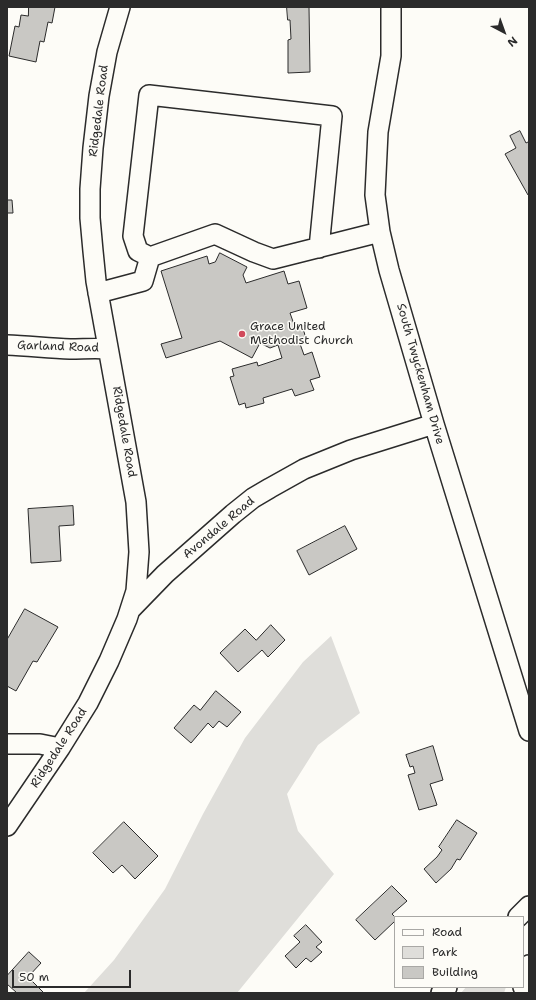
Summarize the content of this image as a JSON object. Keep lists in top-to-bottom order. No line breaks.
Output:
{"streets":{"street":["Ridgedale Road","Garland Road","South Twyckenham Drive","Avondale Road"]},"crossings":[["Ridgedale Road","Garland Road"],["Ridgedale Road","Avondale Road"],["South Twyckenham Drive","Avondale Road"]],"places":["Grace United Methodist Church"],"legend":["Road","Park","Building"],"scale_bar":"50 m","north":"bottom right"}
